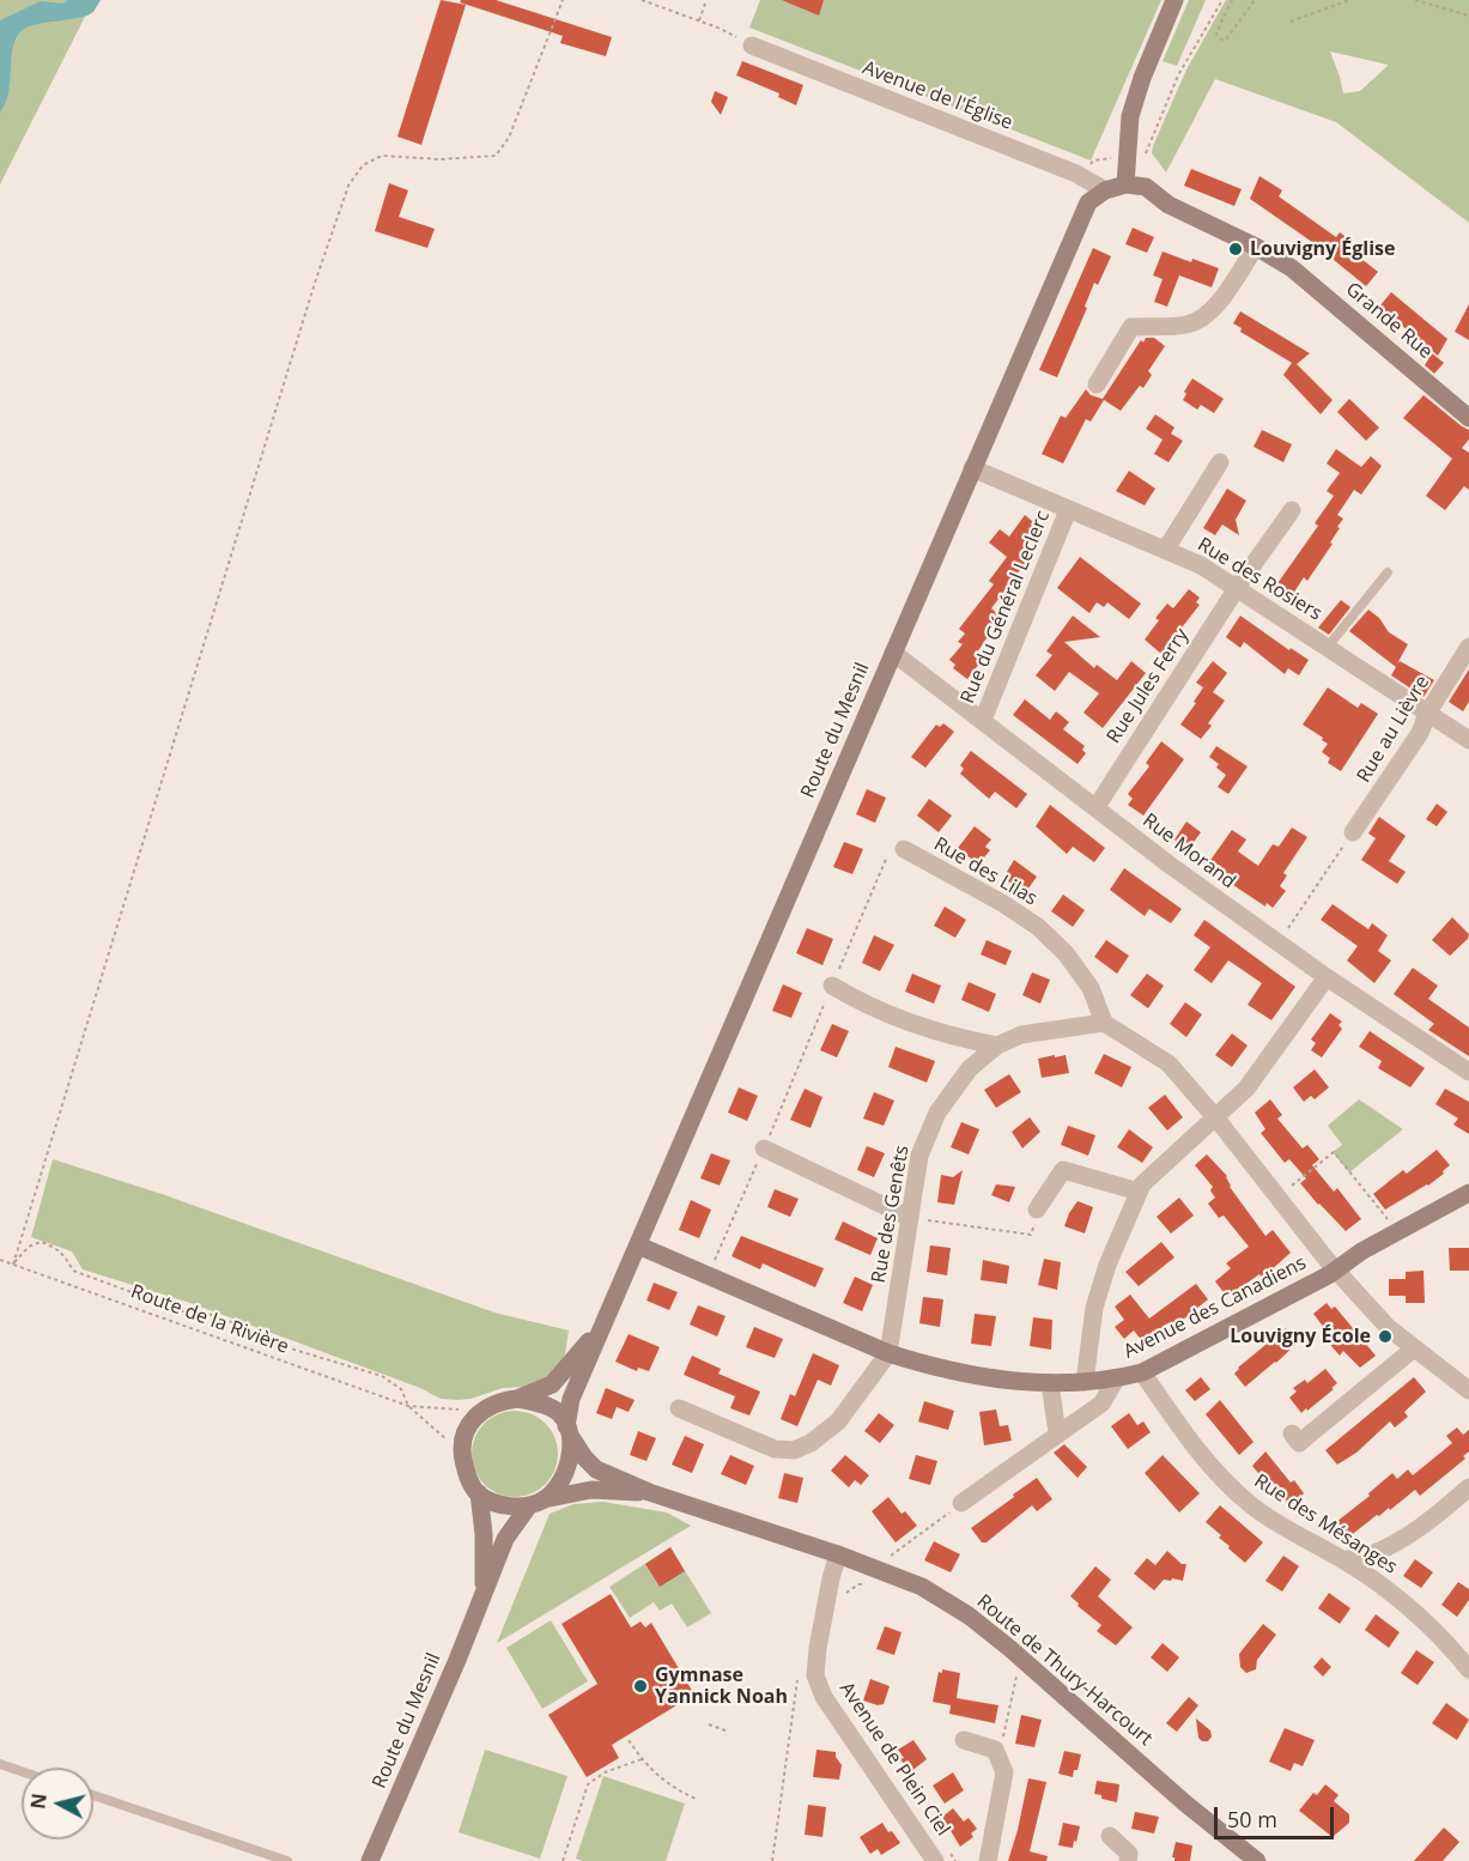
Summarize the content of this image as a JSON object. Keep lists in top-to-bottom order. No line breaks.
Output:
{"streets":{"street":["Avenue de l'Église","Grande Rue","Rue des Rosiers","Rue du Général Leclerc","Rue Jules Ferry","Rue au Lièvre","Route du Mesnil","Rue Morand","Rue des Lilas","Rue des Genêts","Avenue des Canadiens","Rue des Mésanges","Route de Thury-Harcourt","Avenue de Plein Ciel"],"path":["Route de la Rivière"]},"crossings":[["Avenue de l'Église","Route du Mesnil"],["Rue des Rosiers","Rue du Général Leclerc"],["Rue des Rosiers","Rue Jules Ferry"],["Rue des Rosiers","Rue au Lièvre"],["Rue des Rosiers","Route du Mesnil"],["Rue du Général Leclerc","Rue Morand"],["Rue Jules Ferry","Rue Morand"],["Route du Mesnil","Rue Morand"],["Route du Mesnil","Avenue des Canadiens"],["Route du Mesnil","Route de la Rivière"],["Route du Mesnil","Route de Thury-Harcourt"],["Rue des Lilas","Rue des Genêts"],["Rue des Genêts","Avenue des Canadiens"],["Avenue des Canadiens","Rue des Mésanges"],["Route de la Rivière","Route de Thury-Harcourt"],["Route de Thury-Harcourt","Avenue de Plein Ciel"]],"places":["Louvigny Église","Louvigny École","Gymnase Yannick Noah"],"scale_bar":"50 m","north":"left"}
